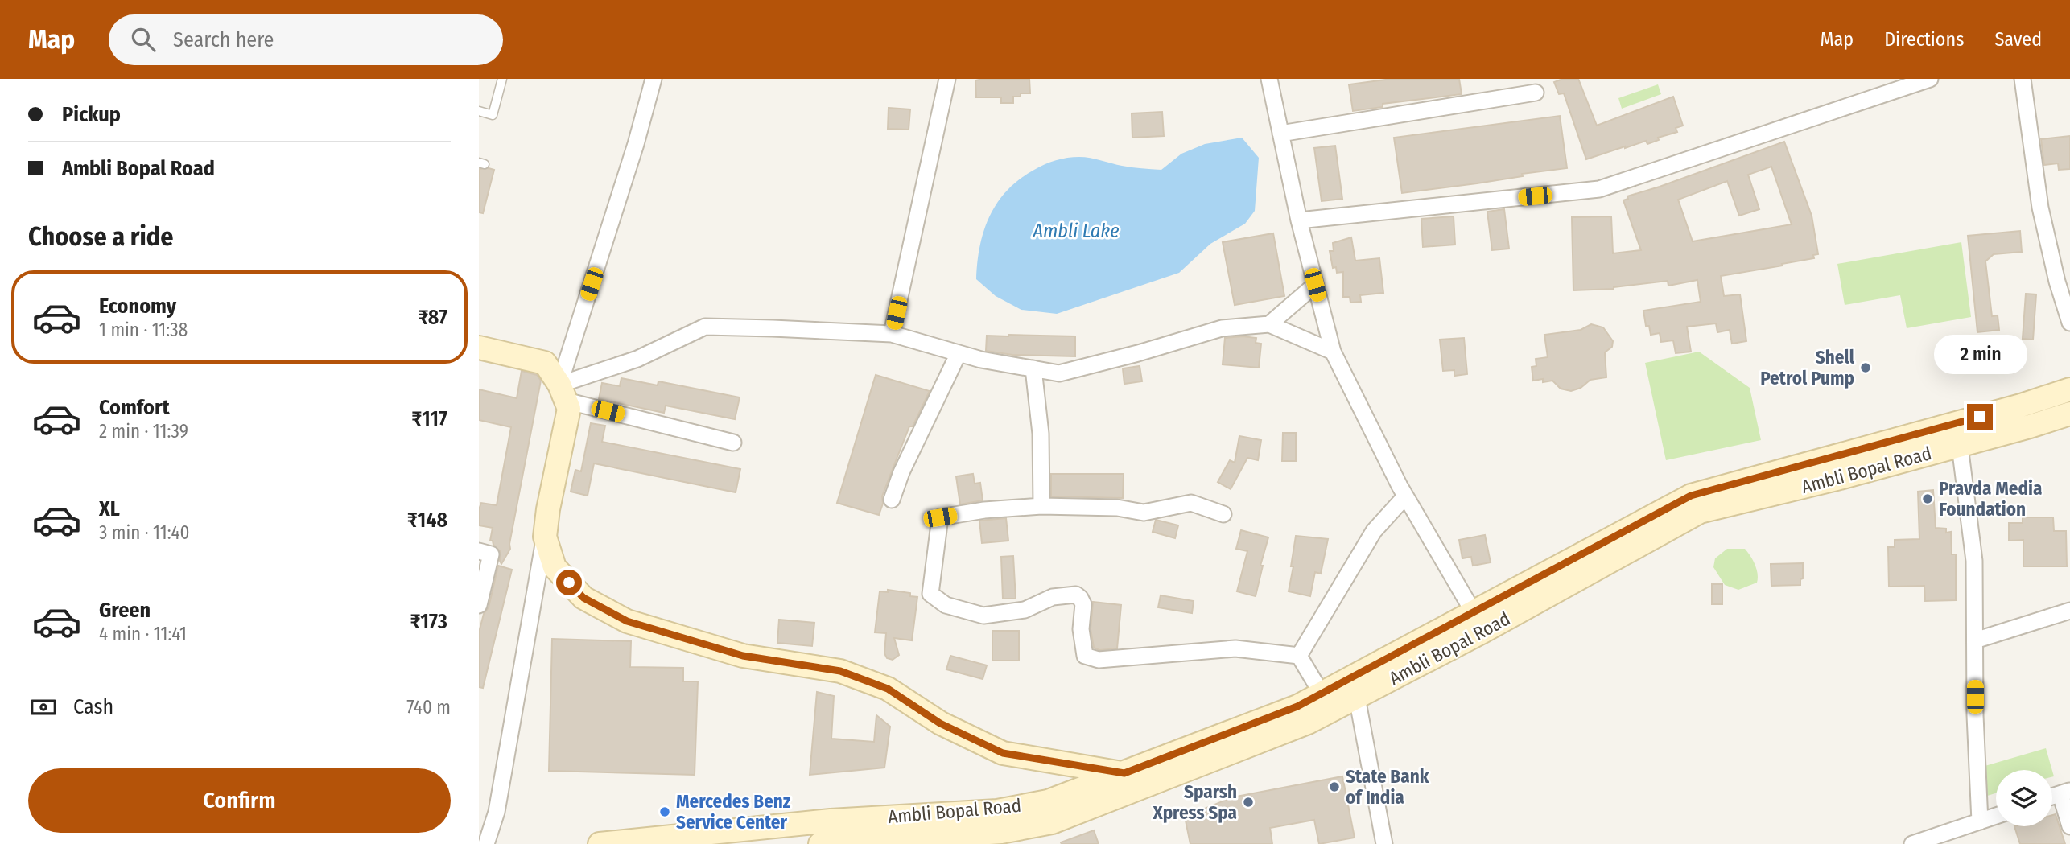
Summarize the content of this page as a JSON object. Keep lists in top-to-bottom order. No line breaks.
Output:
{"streets":{"street":["Ambli Bopal Road"]},"water":["Ambli Lake"],"places":["Shell Petrol Pump","Pravda Media Foundation","State Bank of India","Sparsh Xpress Spa","Mercedes Benz Service Center"],"page":{"header":"Map","search":"Search here","nav":["Map","Directions","Saved"],"banner":["Pickup","Ambli Bopal Road"],"heading":"Choose a ride","list":[{"name":"Economy","note":"1 min · 11:38","value":"₹87"},{"name":"Comfort","note":"2 min · 11:39","value":"₹117"},{"name":"XL","note":"3 min · 11:40","value":"₹148"},{"name":"Green","note":"4 min · 11:41","value":"₹173"}],"bubble":"2 min","pay":["Cash","740 m"],"buttons":"Confirm"}}
